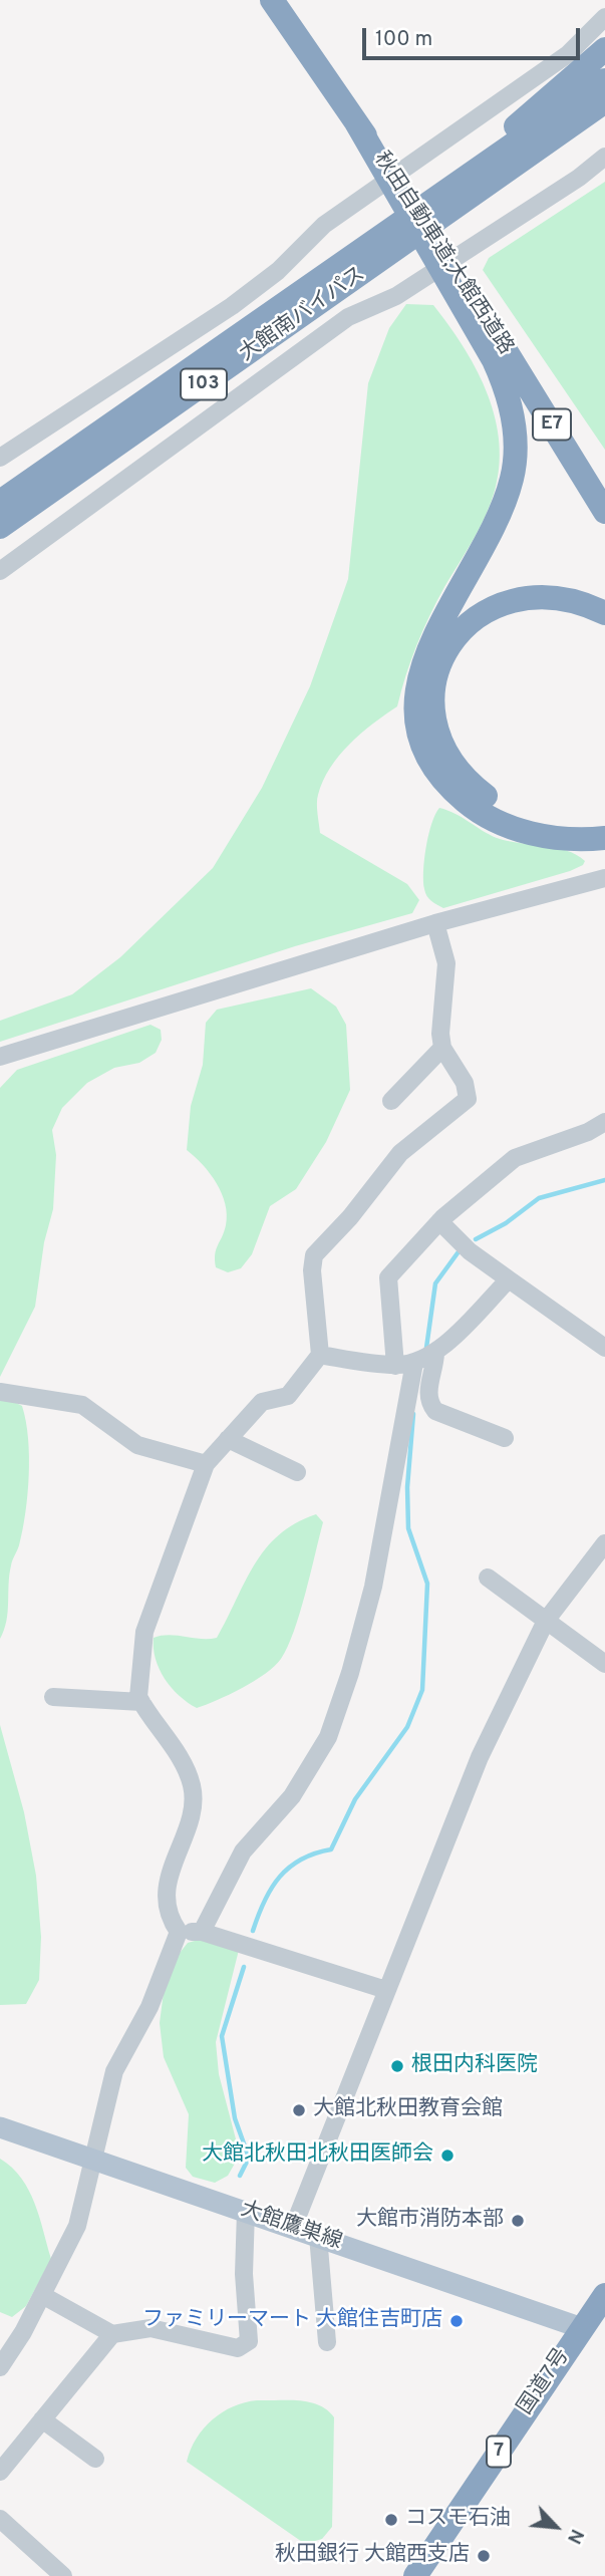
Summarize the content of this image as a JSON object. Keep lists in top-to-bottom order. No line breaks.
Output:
{"streets":{"highway":["秋田自動車道;大館西道路","大館南バイパス","103","E7","国道7号","7"],"main road":["大館鷹巣線"]},"crossings":[["大館鷹巣線","国道7号"]],"places":["根田内科医院","大館北秋田教育会館","大館北秋田北秋田医師会","大館市消防本部","ファミリーマート 大館住吉町店","コスモ石油","秋田銀行 大館西支店"],"scale_bar":"100 m","north":"bottom right"}
